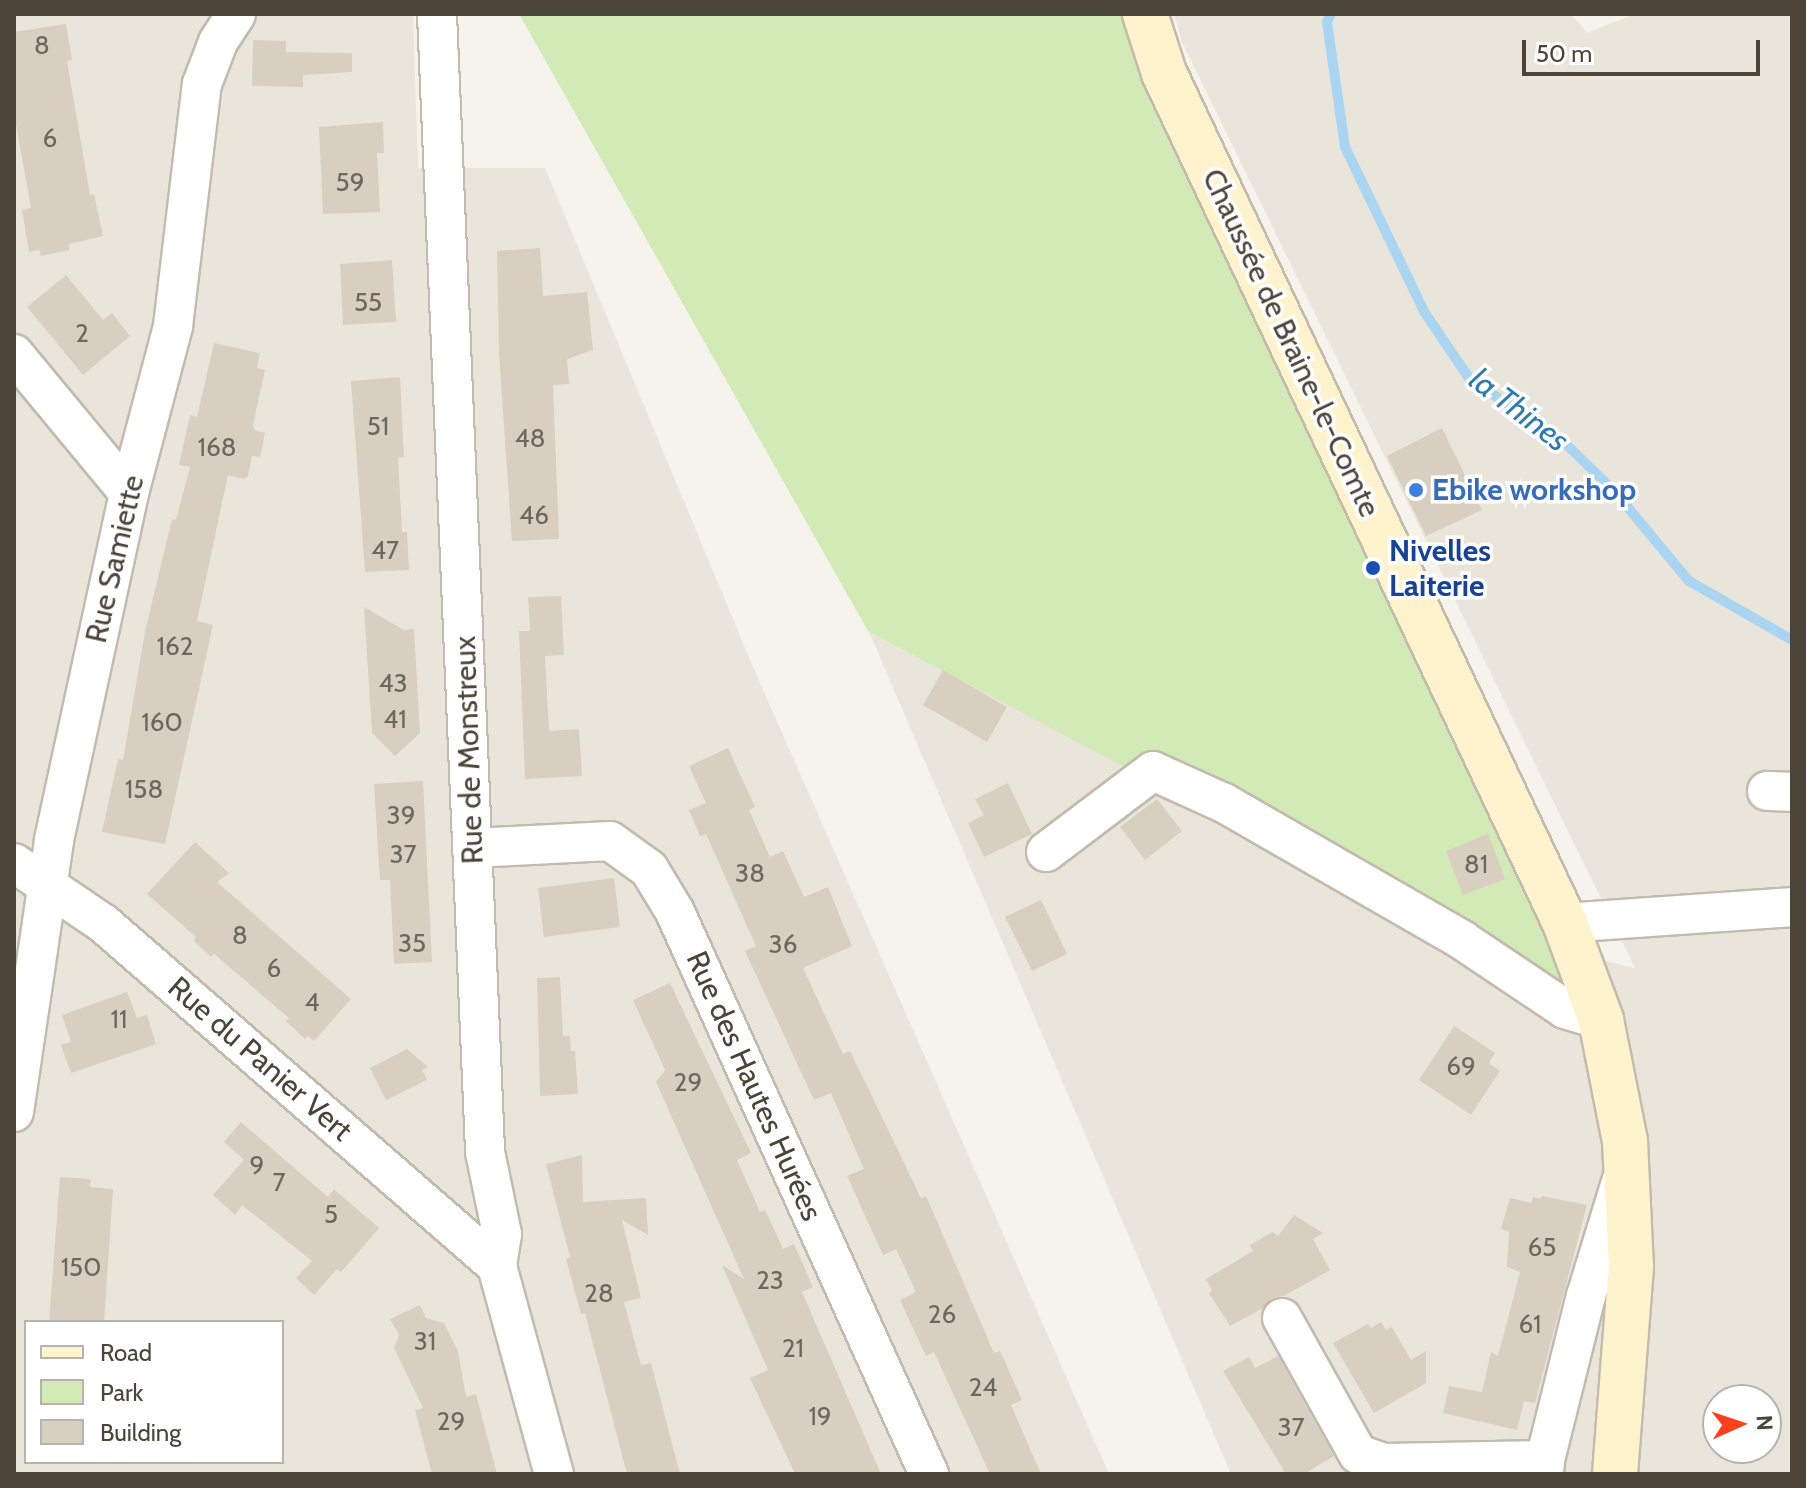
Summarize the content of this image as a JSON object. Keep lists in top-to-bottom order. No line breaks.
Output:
{"streets":{"street":["Chaussée de Braine-le-Comte","Rue Samiette","Rue de Monstreux","Rue du Panier Vert","Rue des Hautes Hurées"]},"crossings":[["Rue Samiette","Rue du Panier Vert"],["Rue de Monstreux","Rue du Panier Vert"],["Rue de Monstreux","Rue des Hautes Hurées"]],"water":["la Thines"],"places":["Ebike workshop","Nivelles Laiterie"],"house_numbers":["8","6","59","55","2","51","48","168","46","47","162","43","41","160","158","39","37","81","38","8","35","36","6","4","11","69","29","9","7","5","65","150","23","28","26","61","31","21","24","19","29","37"],"legend":["Road","Park","Building"],"scale_bar":"50 m","north":"right"}
